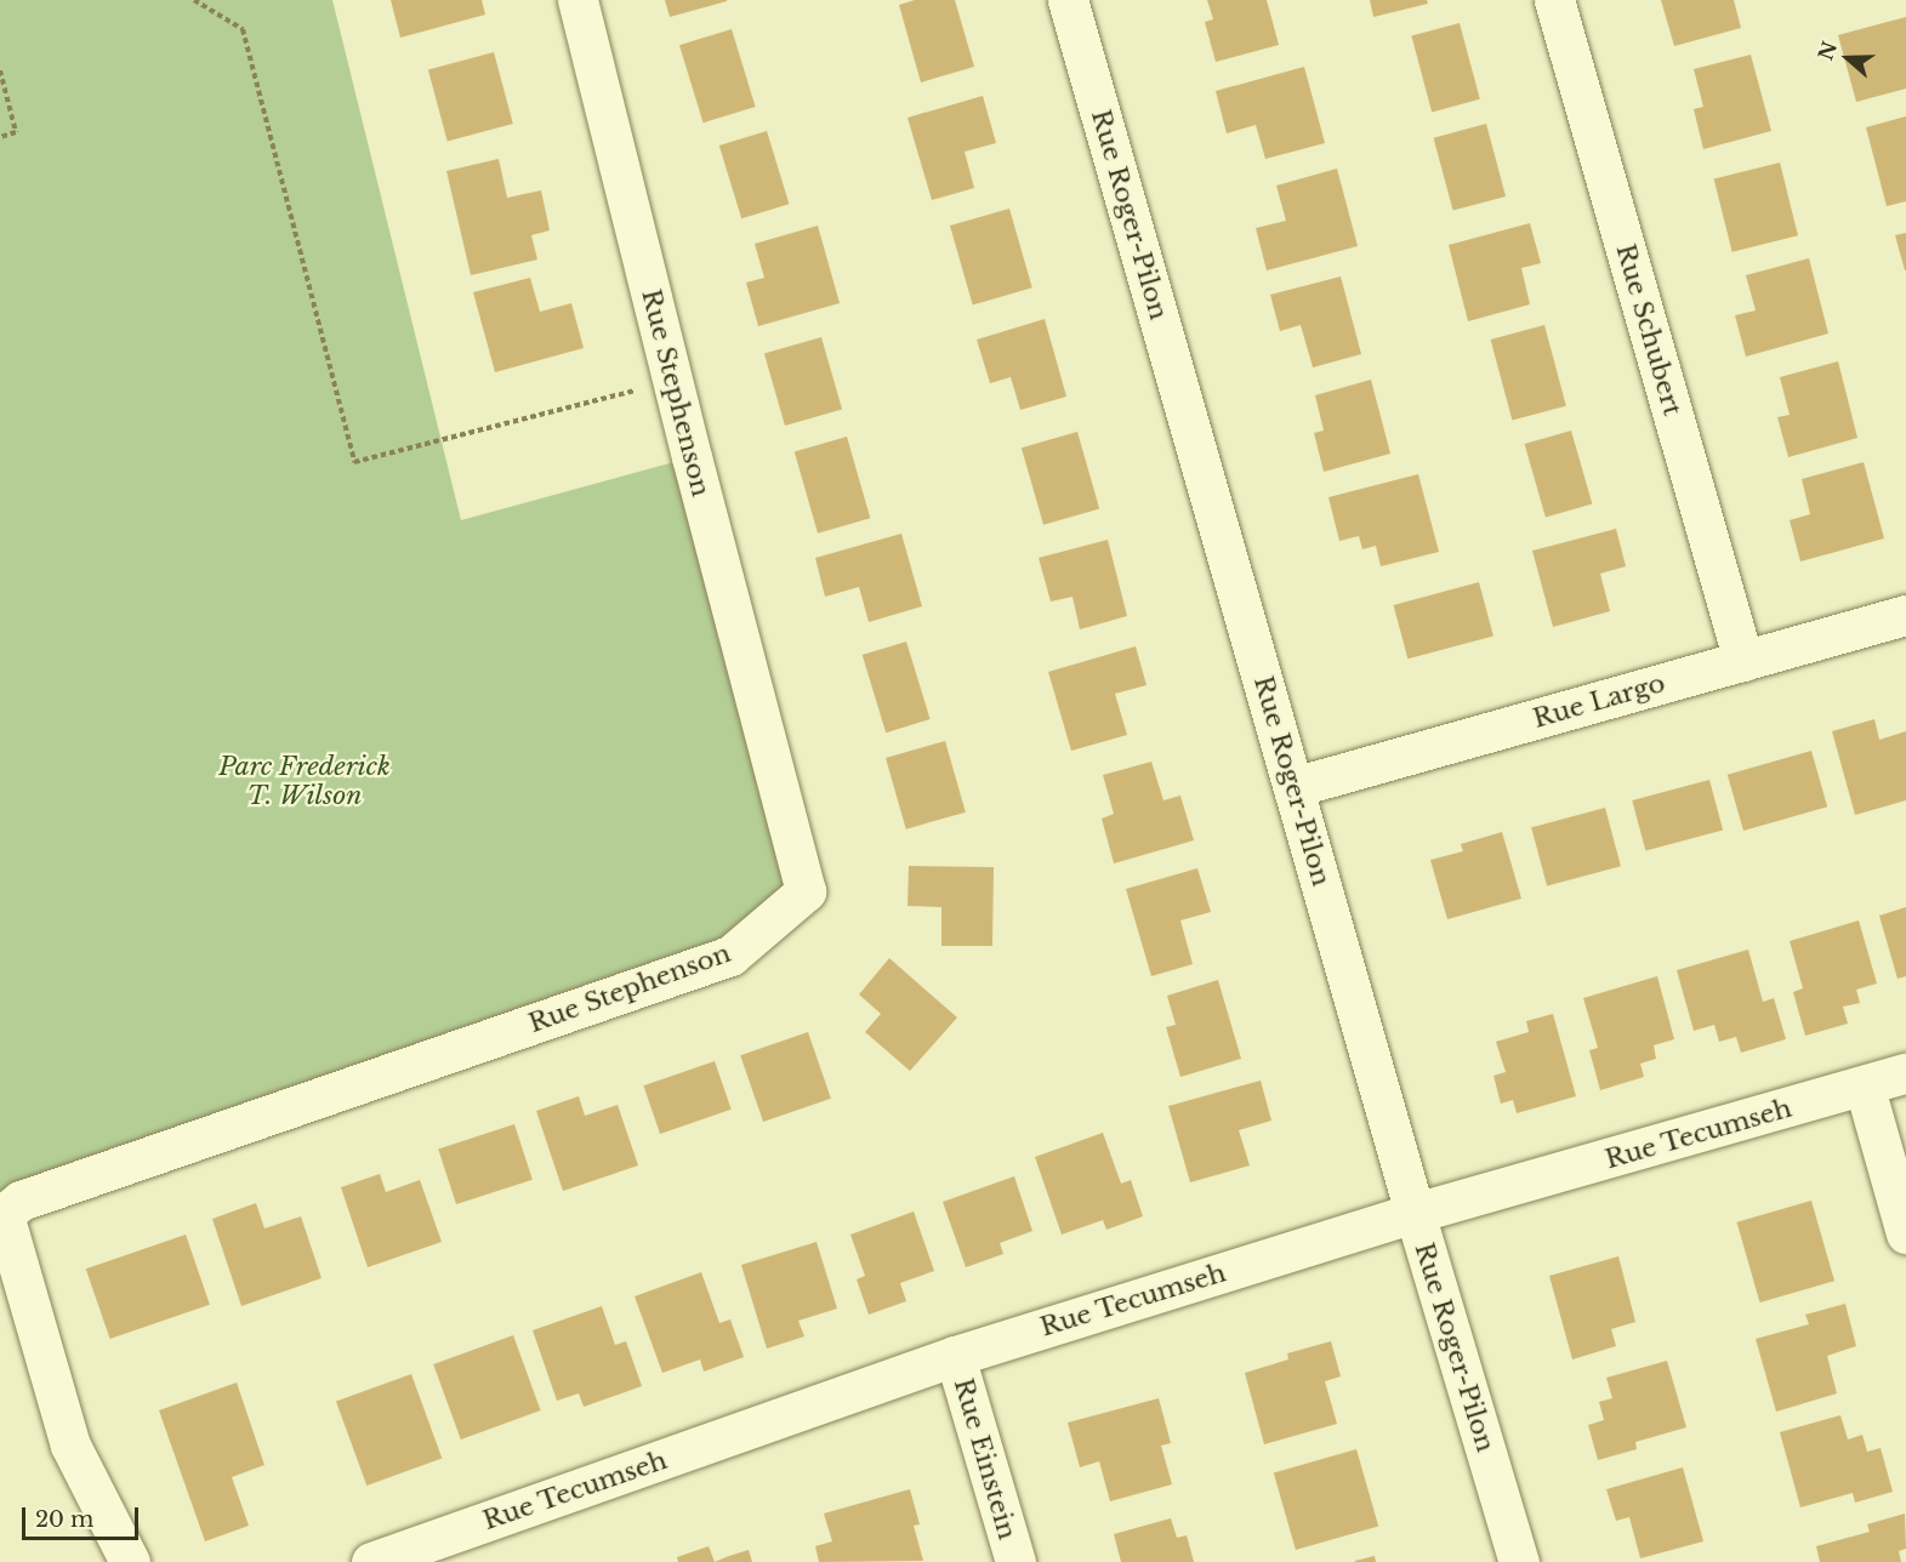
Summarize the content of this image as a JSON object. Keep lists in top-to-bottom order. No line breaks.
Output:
{"streets":{"street":["Rue Roger-Pilon","Rue Schubert","Rue Stephenson","Rue Largo","Rue Tecumseh","Rue Einstein"]},"crossings":[["Rue Roger-Pilon","Rue Largo"],["Rue Roger-Pilon","Rue Tecumseh"],["Rue Schubert","Rue Largo"],["Rue Tecumseh","Rue Einstein"]],"parks":["Parc Frederick T. Wilson"],"scale_bar":"20 m","north":"left"}
